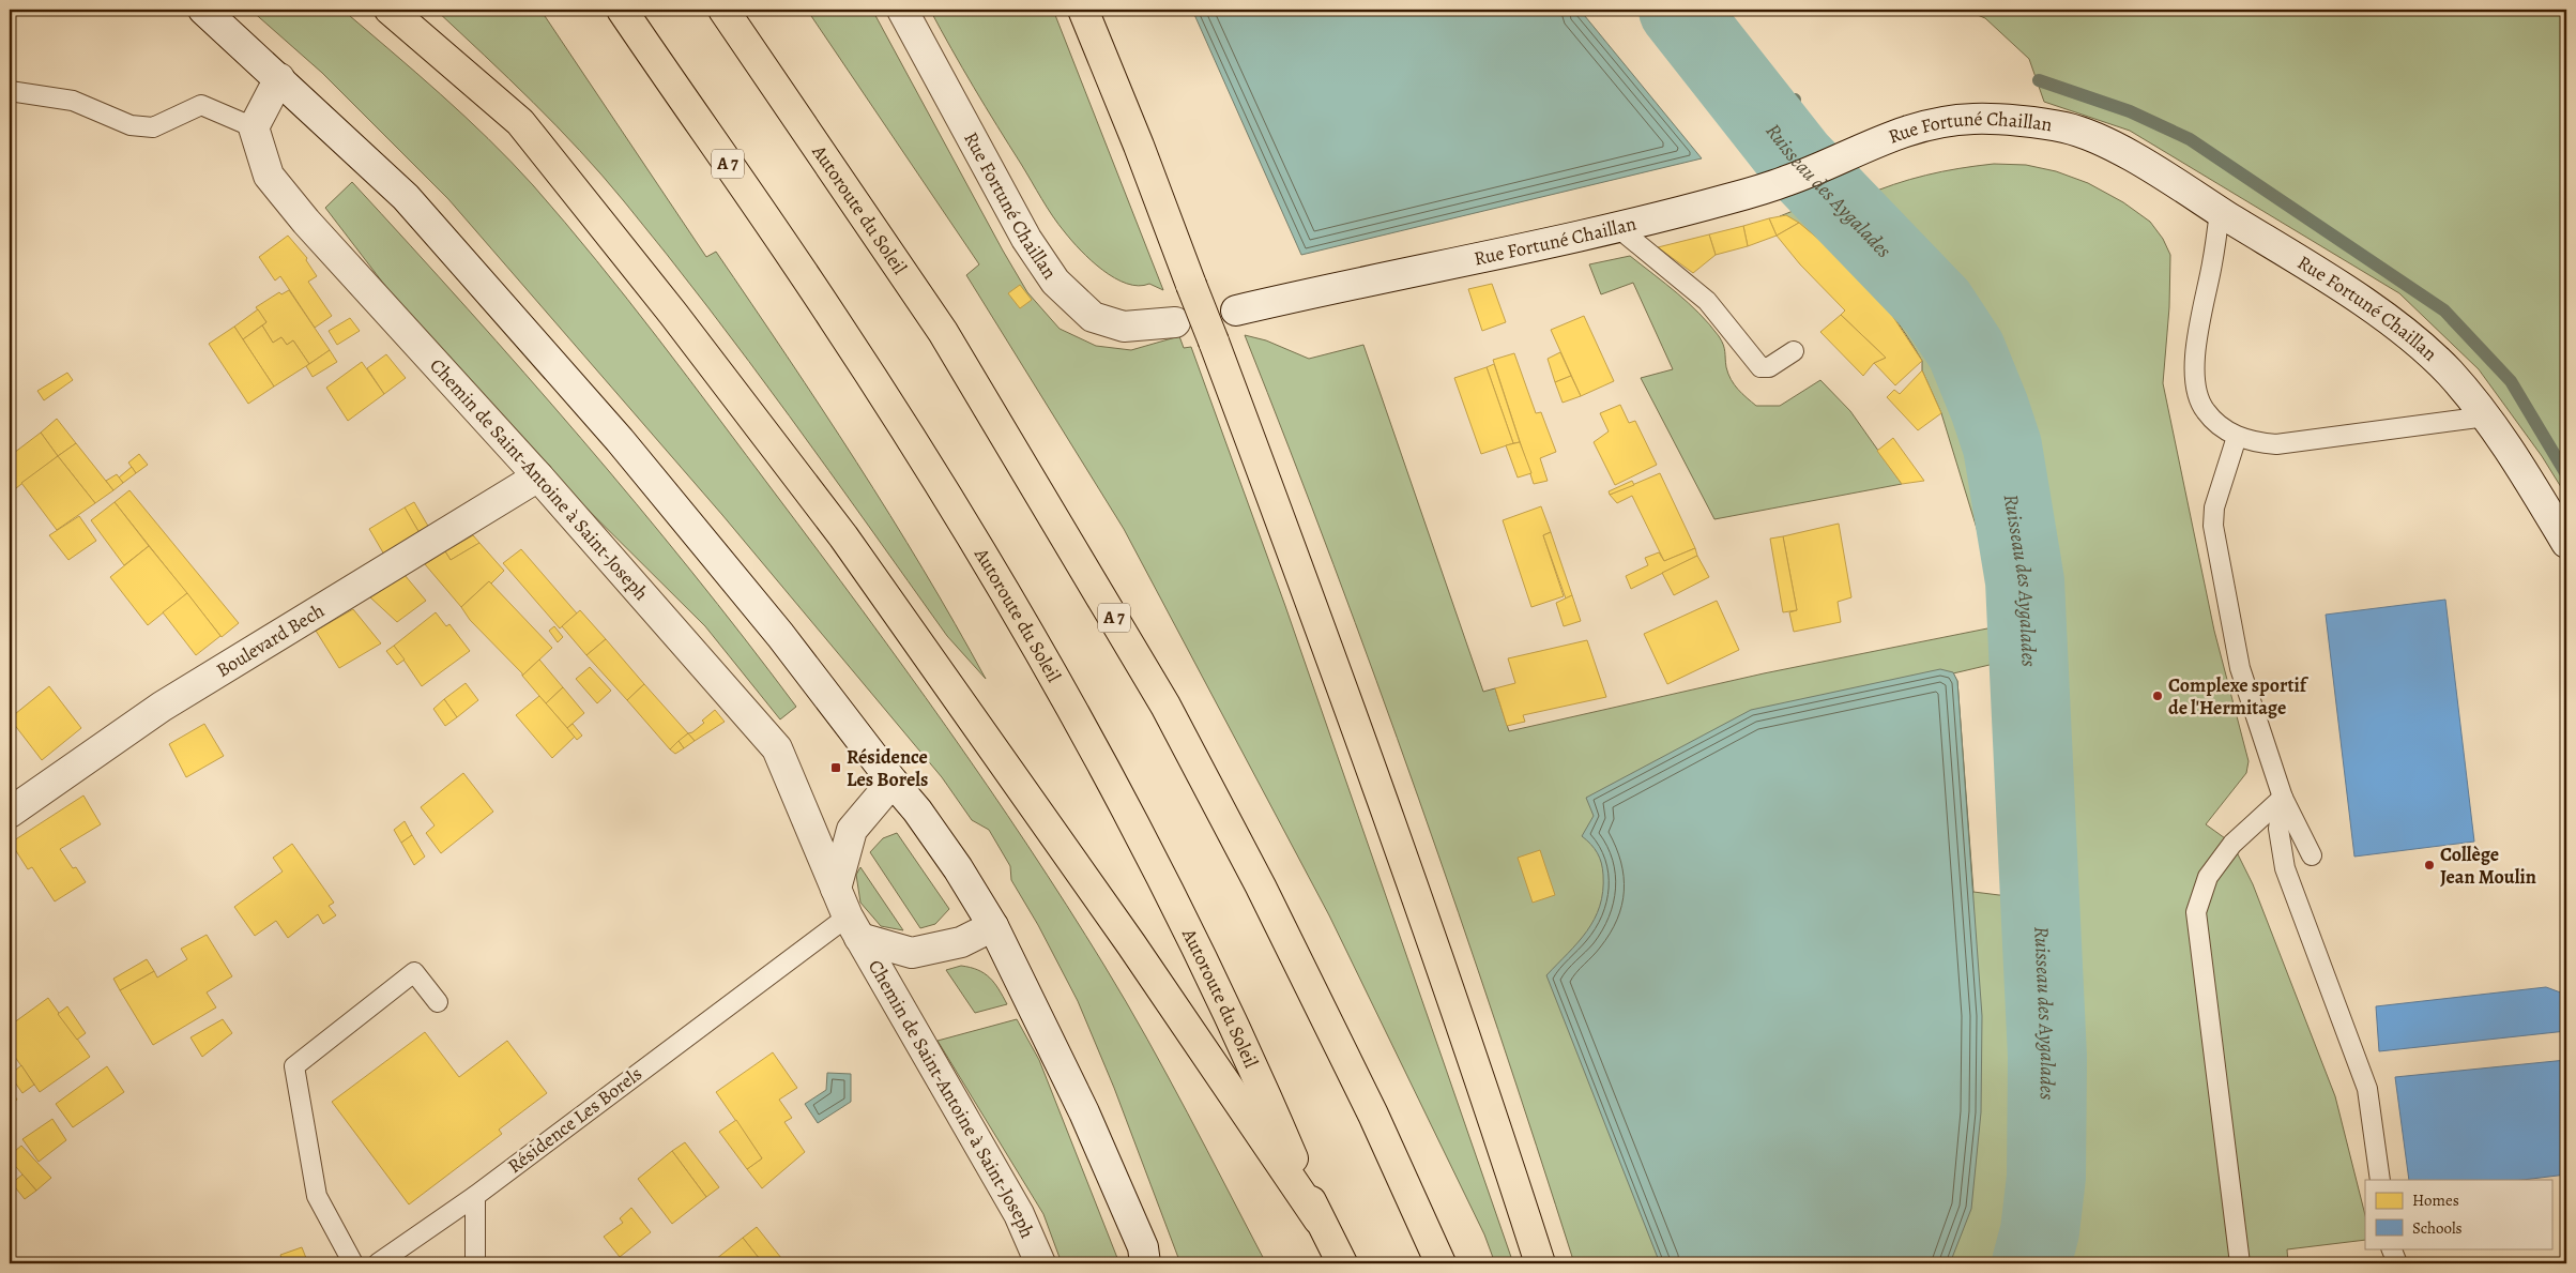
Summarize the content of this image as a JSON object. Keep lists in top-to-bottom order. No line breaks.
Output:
{"streets":{"highway":["A 7","Autoroute du Soleil"],"street":["Rue Fortuné Chaillan","Chemin de Saint-Antoine à Saint-Joseph","Boulevard Bech"],"lane":["Résidence Les Borels"]},"crossings":[["Chemin de Saint-Antoine à Saint-Joseph","Boulevard Bech"],["Chemin de Saint-Antoine à Saint-Joseph","Résidence Les Borels"]],"water":["Ruisseau des Aygalades"],"places":{"other":["Complexe sportif de l'Hermitage","Collège Jean Moulin"],"transit":["Résidence Les Borels"]},"legend":["Homes","Schools"]}
